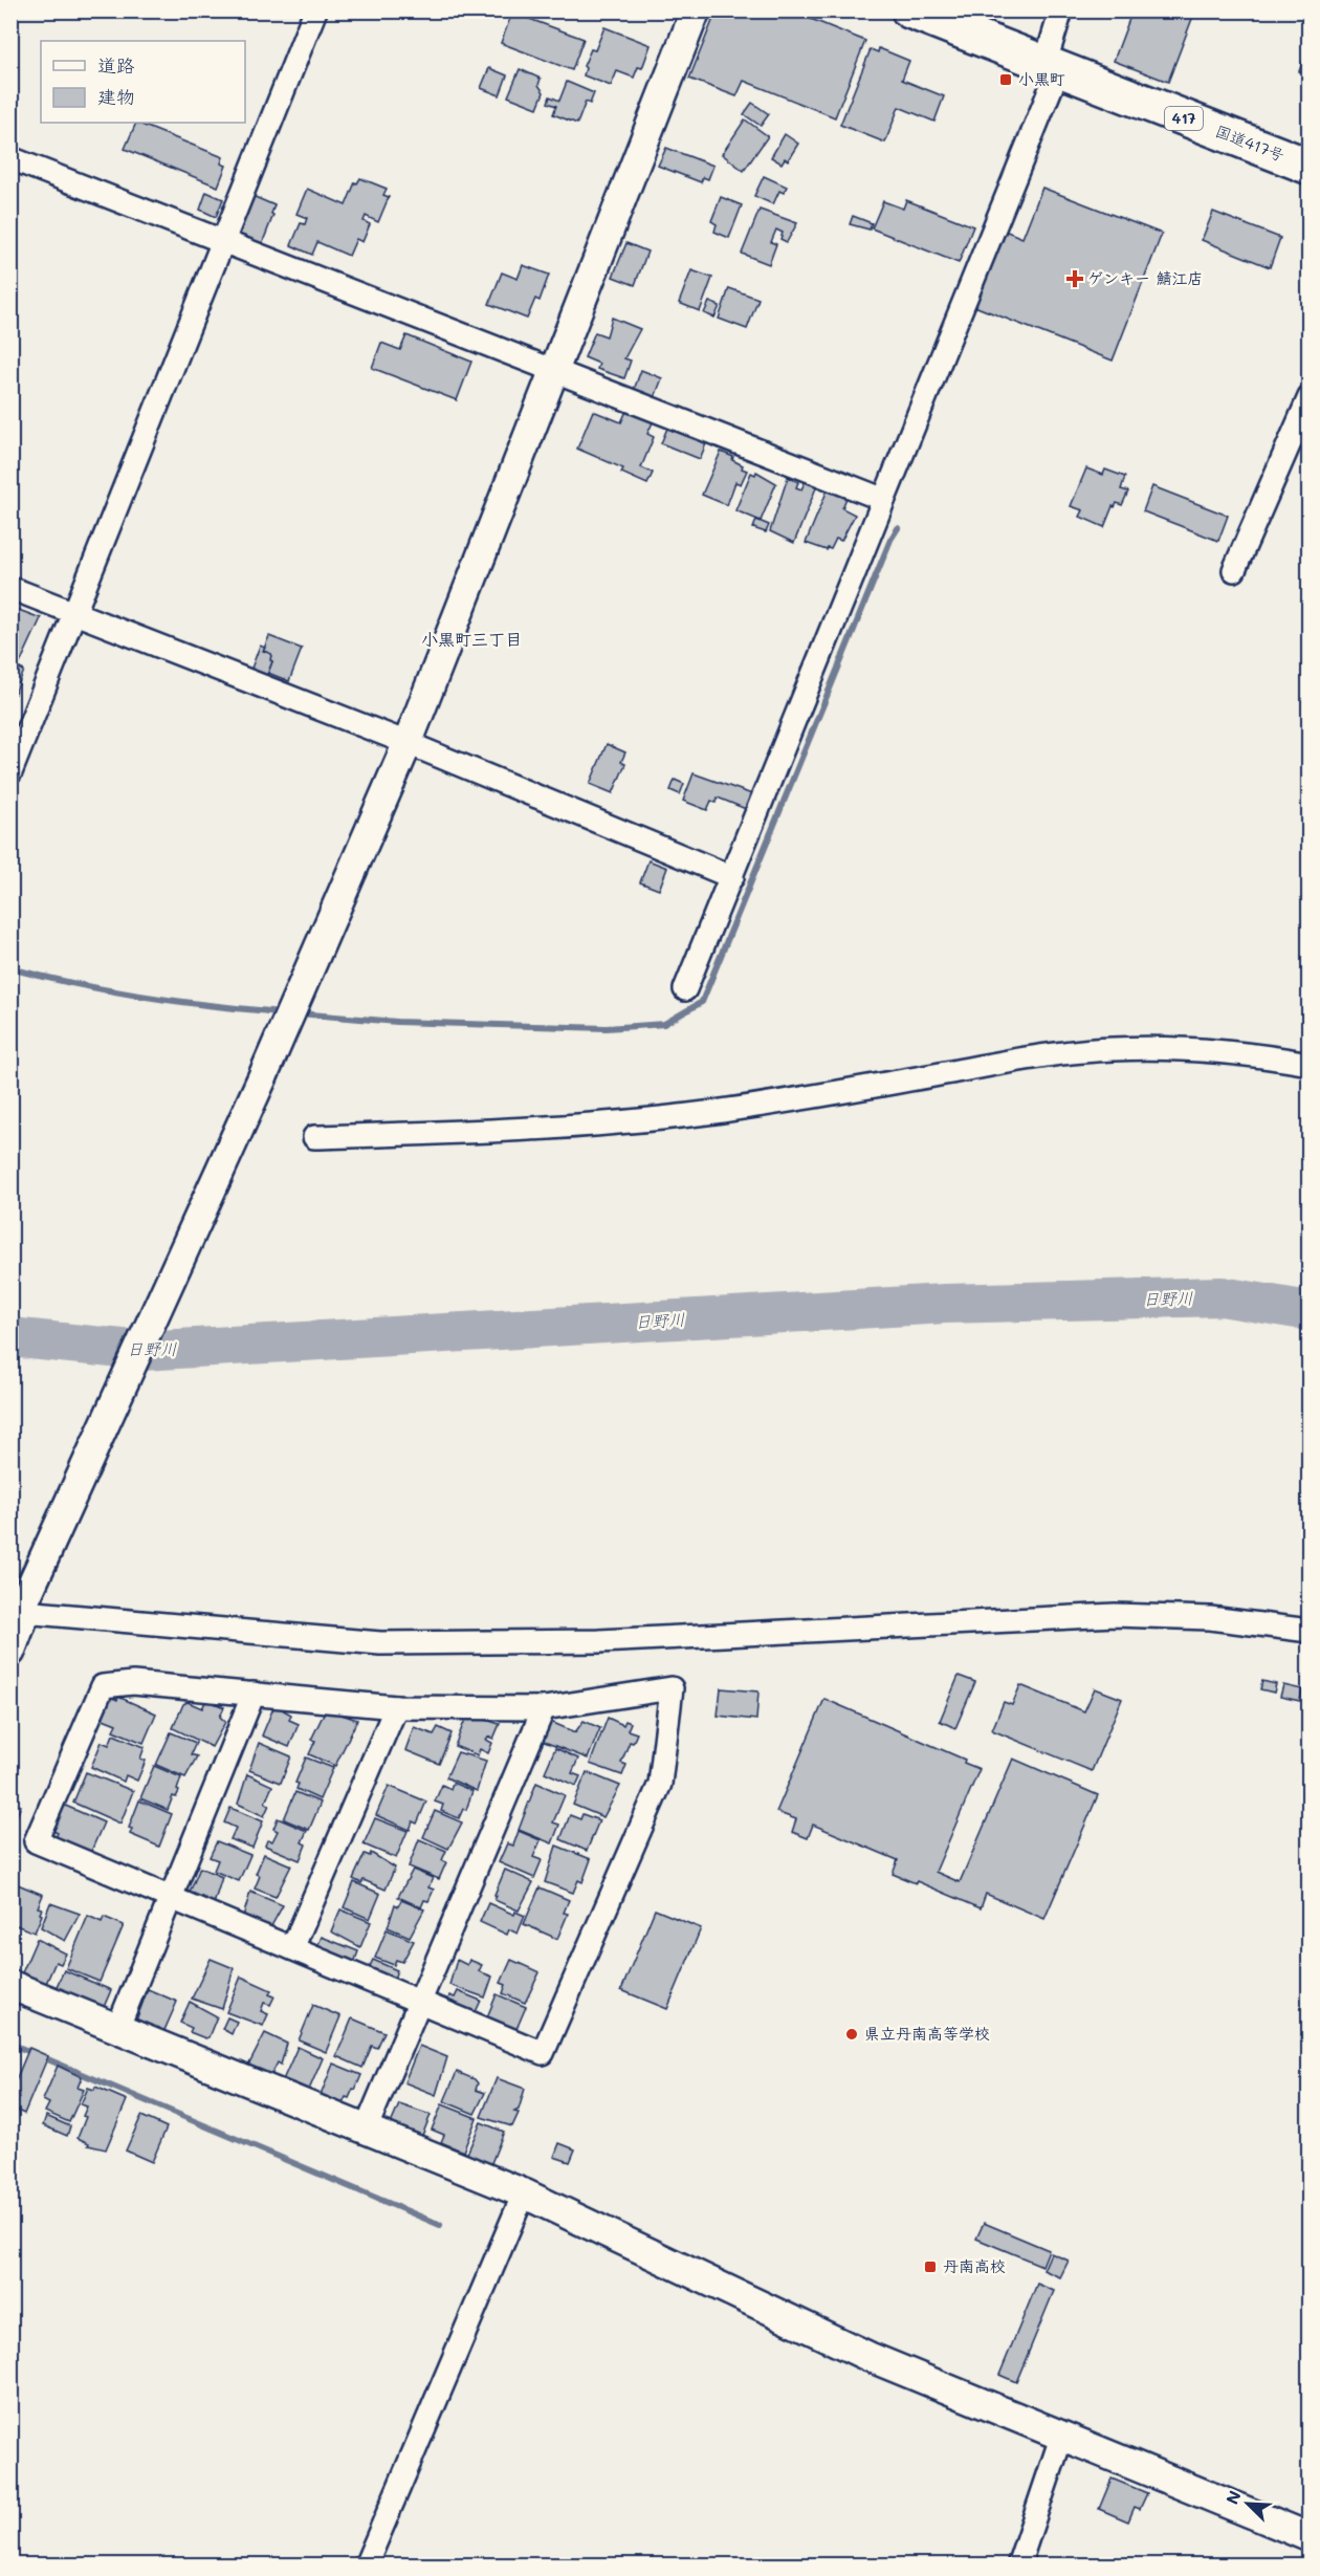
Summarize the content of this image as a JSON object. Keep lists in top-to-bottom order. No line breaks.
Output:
{"streets":{"highway":["417","国道417号"]},"districts":["小黒町三丁目"],"water":["日野川"],"places":{"transit":["小黒町","丹南高校"],"health":["ゲンキー 鯖江店"],"other":["県立丹南高等学校"]},"legend":["道路","建物"],"north":"top left"}
